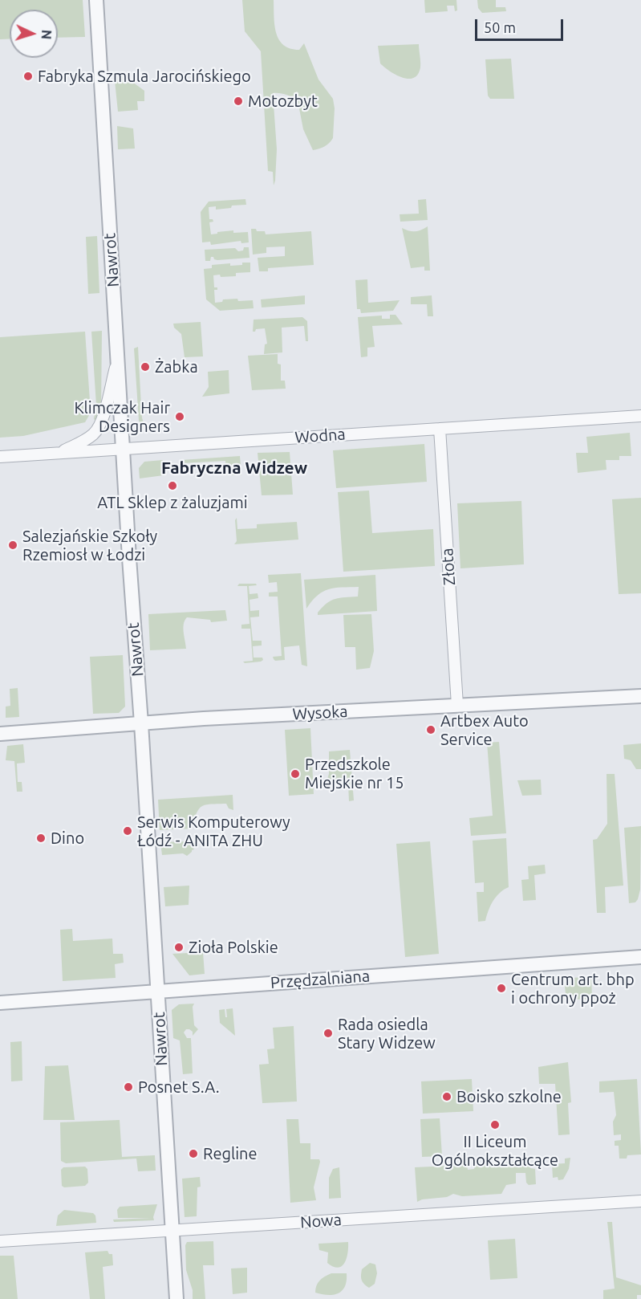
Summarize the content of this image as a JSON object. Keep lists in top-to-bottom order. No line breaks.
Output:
{"streets":{"street":["Nawrot","Wodna","Złota","Wysoka","Przędzalniana","Nowa"]},"crossings":[["Nawrot","Wodna"],["Nawrot","Wysoka"],["Nawrot","Przędzalniana"],["Nawrot","Nowa"],["Wodna","Złota"],["Złota","Wysoka"]],"districts":["Fabryczna Widzew"],"places":["Fabryka Szmula Jarocińskiego","Motozbyt","Żabka","Klimczak Hair Designers","ATL Sklep z żaluzjami","Salezjańskie Szkoły Rzemiosł w Łodzi","Artbex Auto Service","Przedszkole Miejskie nr 15","Serwis Komputerowy Łódź - ANITA ZHU","Dino","Zioła Polskie","Centrum art. bhp i ochrony ppoż","Rada osiedla Stary Widzew","Posnet S.A.","Boisko szkolne","II Liceum Ogólnokształcące","Regline"],"scale_bar":"50 m","north":"right"}
